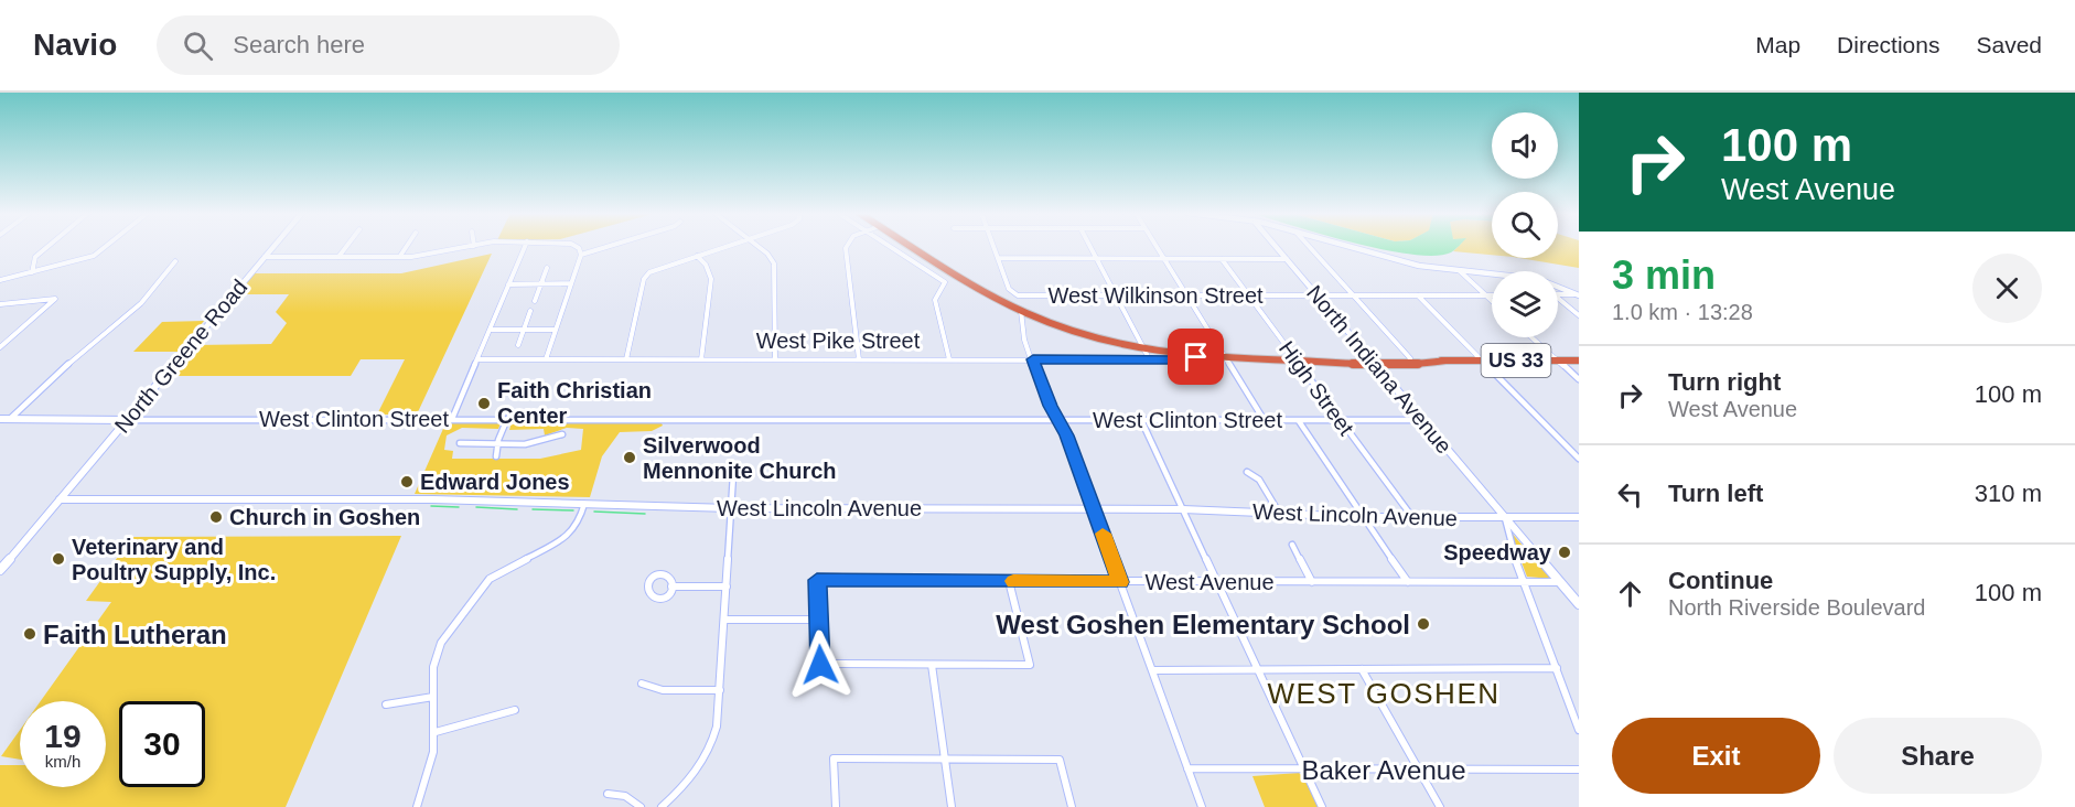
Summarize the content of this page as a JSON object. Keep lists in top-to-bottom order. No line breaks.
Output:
{"streets":{"highway":["US 33"],"street":["West Wilkinson Street","West Pike Street","North Greene Road","North Indiana Avenue","High Street","West Clinton Street","West Lincoln Avenue","West Avenue","Baker Avenue"]},"crossings":[["West Wilkinson Street","North Indiana Avenue"],["West Wilkinson Street","High Street"],["North Greene Road","West Clinton Street"],["North Greene Road","West Lincoln Avenue"],["US 33","North Indiana Avenue"],["North Indiana Avenue","West Clinton Street"],["North Indiana Avenue","West Lincoln Avenue"],["North Indiana Avenue","West Avenue"],["High Street","West Clinton Street"],["High Street","West Lincoln Avenue"]],"districts":["WEST GOSHEN"],"places":["Faith Christian Center","Silverwood Mennonite Church","Edward Jones","Church in Goshen","Speedway","Veterinary and Poultry Supply, Inc.","West Goshen Elementary School","Faith Lutheran"],"page":{"header":"Navio","search":"Search here","nav":["Map","Directions","Saved"],"turn":["100 m","West Avenue"],"heading":["3 min","1.0 km · 13:28"],"list":[{"name":"Turn right","note":"West Avenue","value":"100 m"},{"name":"Turn left","value":"310 m"},{"name":"Continue","note":"North Riverside Boulevard","value":"100 m"}],"speed":"19 km/h","limit":"30","buttons":["Exit","Share"]}}
